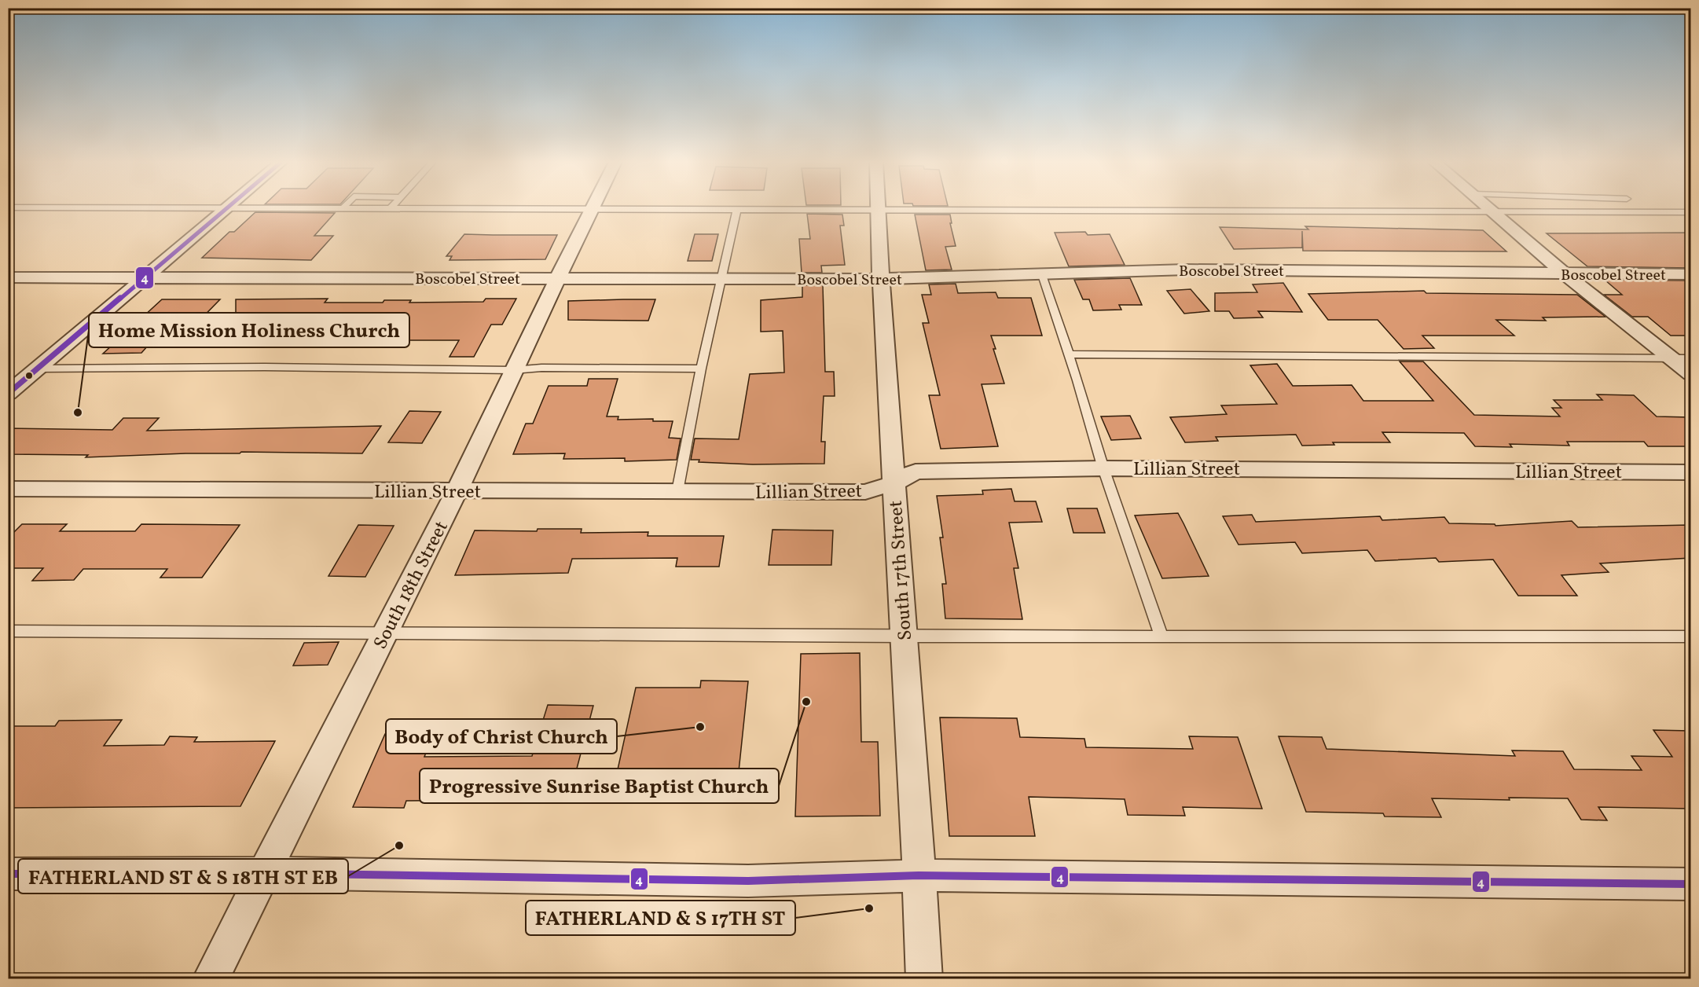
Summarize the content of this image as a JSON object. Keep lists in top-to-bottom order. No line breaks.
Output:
{"streets":{"street":["Boscobel Street","Lillian Street","South 17th Street","South 18th Street"]},"crossings":[["Boscobel Street","South 17th Street"],["Boscobel Street","South 18th Street"],["Lillian Street","South 17th Street"],["Lillian Street","South 18th Street"]],"places":["Home Mission Holiness Church","Progressive Sunrise Baptist Church","Body of Christ Church","FATHERLAND ST & S 18TH ST EB","FATHERLAND & S 17TH ST"],"lines":["transit line 4"]}
